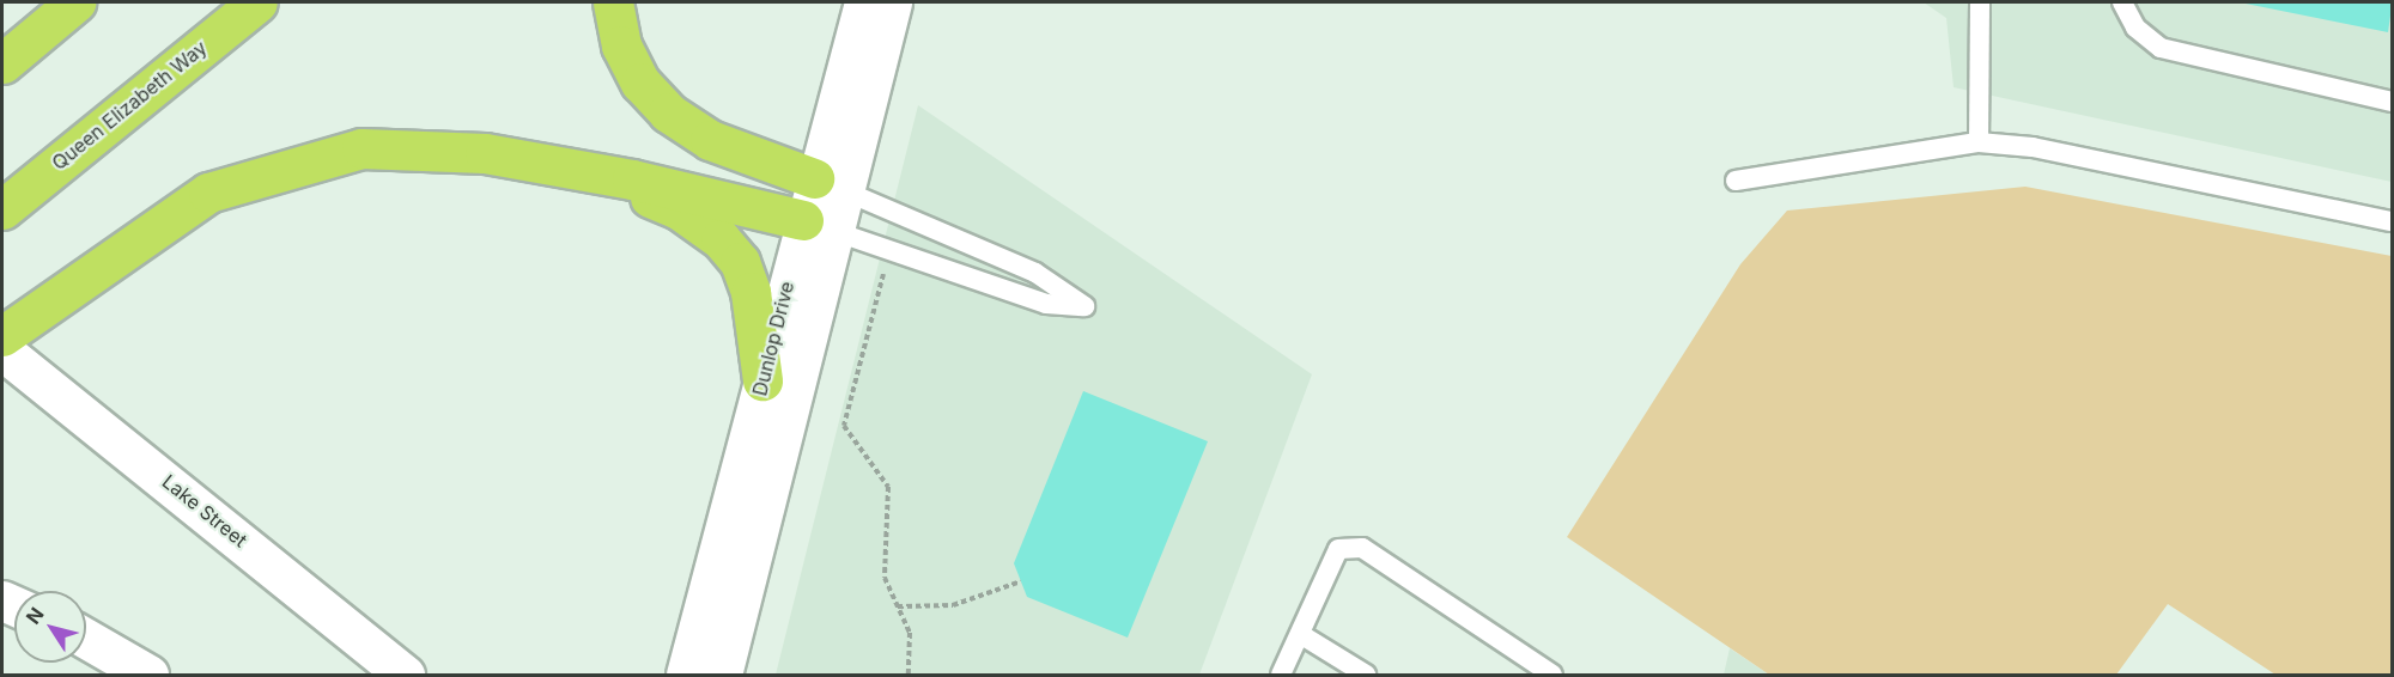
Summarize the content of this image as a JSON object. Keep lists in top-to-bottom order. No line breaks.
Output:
{"streets":{"highway":["Queen Elizabeth Way"],"street":["Dunlop Drive","Lake Street"]},"north":"top left"}
